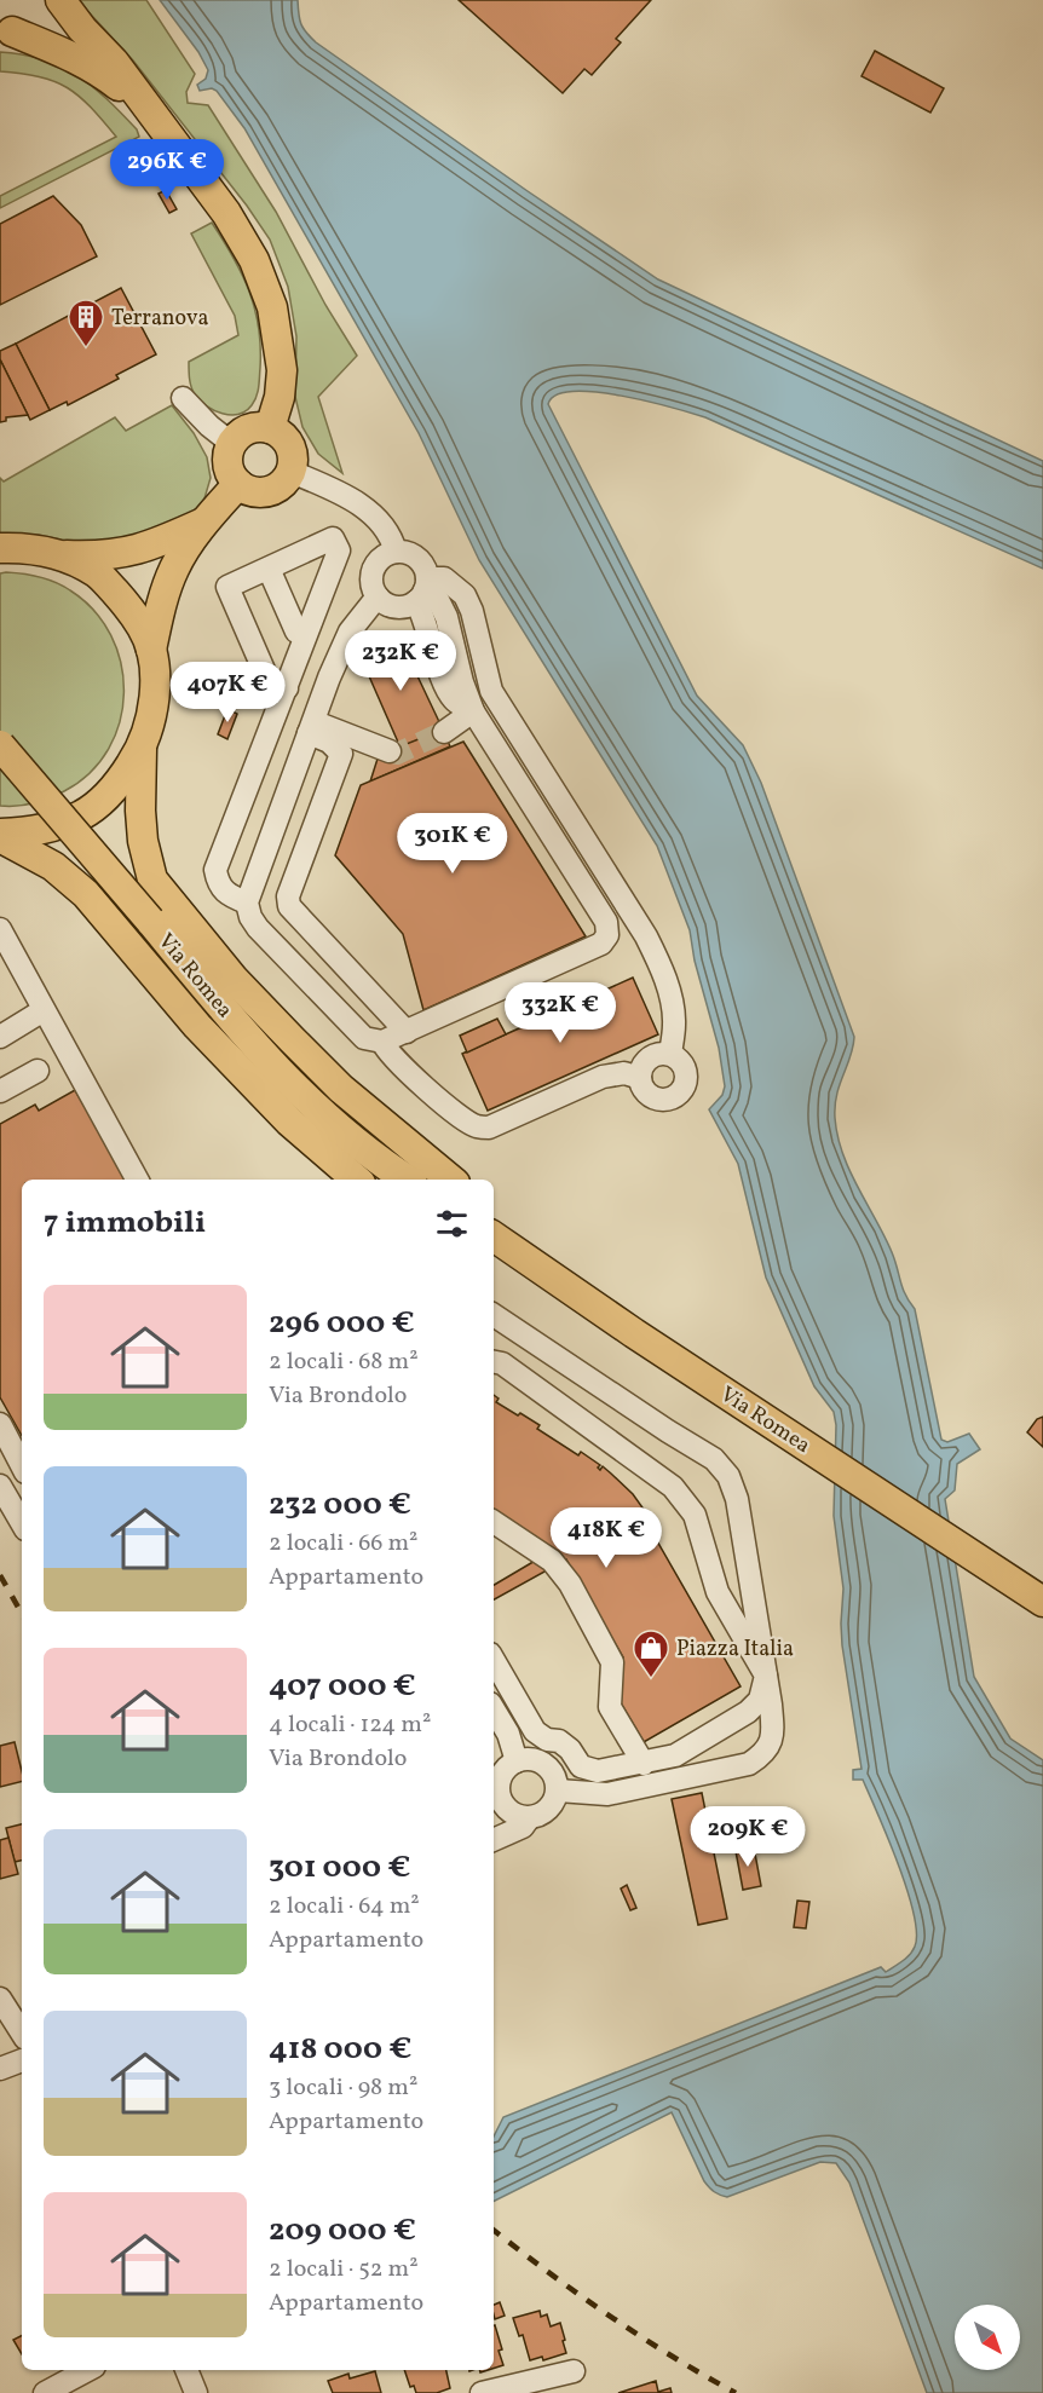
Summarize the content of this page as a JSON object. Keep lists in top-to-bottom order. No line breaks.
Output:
{"streets":{"main road":["Via Romea"]},"places":{"building":["Terranova"],"shop":["Piazza Italia"]},"north":"bottom right","page":{"price":["296K €","232K €","407K €","301K €","332K €","418K €","209K €"],"heading":"7 immobili","list":[{"name":"296 000 €","note":"2 locali · 68 m² · Via Brondolo"},{"name":"232 000 €","note":"2 locali · 66 m² · Appartamento"},{"name":"407 000 €","note":"4 locali · 124 m² · Via Brondolo"},{"name":"301 000 €","note":"2 locali · 64 m² · Appartamento"},{"name":"418 000 €","note":"3 locali · 98 m² · Appartamento"},{"name":"209 000 €","note":"2 locali · 52 m² · Appartamento"}]}}
